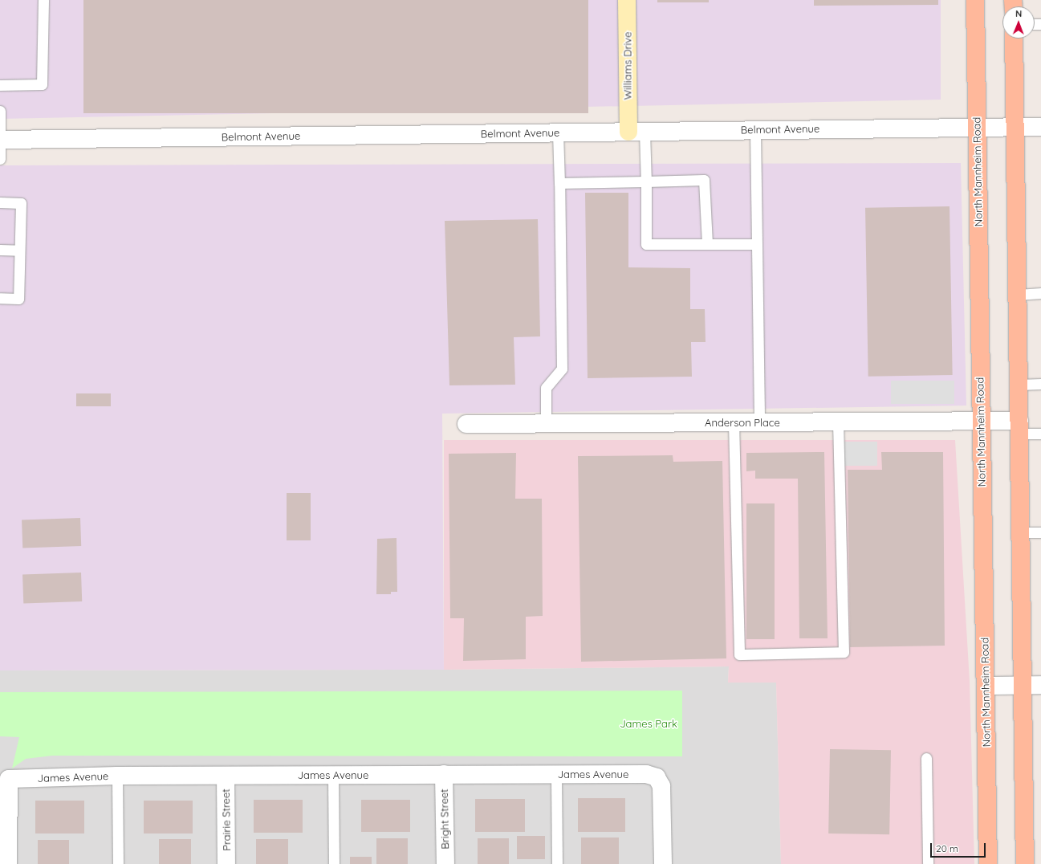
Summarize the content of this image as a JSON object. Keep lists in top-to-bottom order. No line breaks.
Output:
{"streets":{"main road":["Williams Drive","North Mannheim Road"],"street":["Belmont Avenue","Anderson Place","James Avenue","Bright Street","Prairie Street"]},"crossings":[["Williams Drive","Belmont Avenue"],["Belmont Avenue","North Mannheim Road"],["North Mannheim Road","Anderson Place"],["James Avenue","Bright Street"],["James Avenue","Prairie Street"]],"parks":["James Park"],"scale_bar":"20 m","north":"top"}
